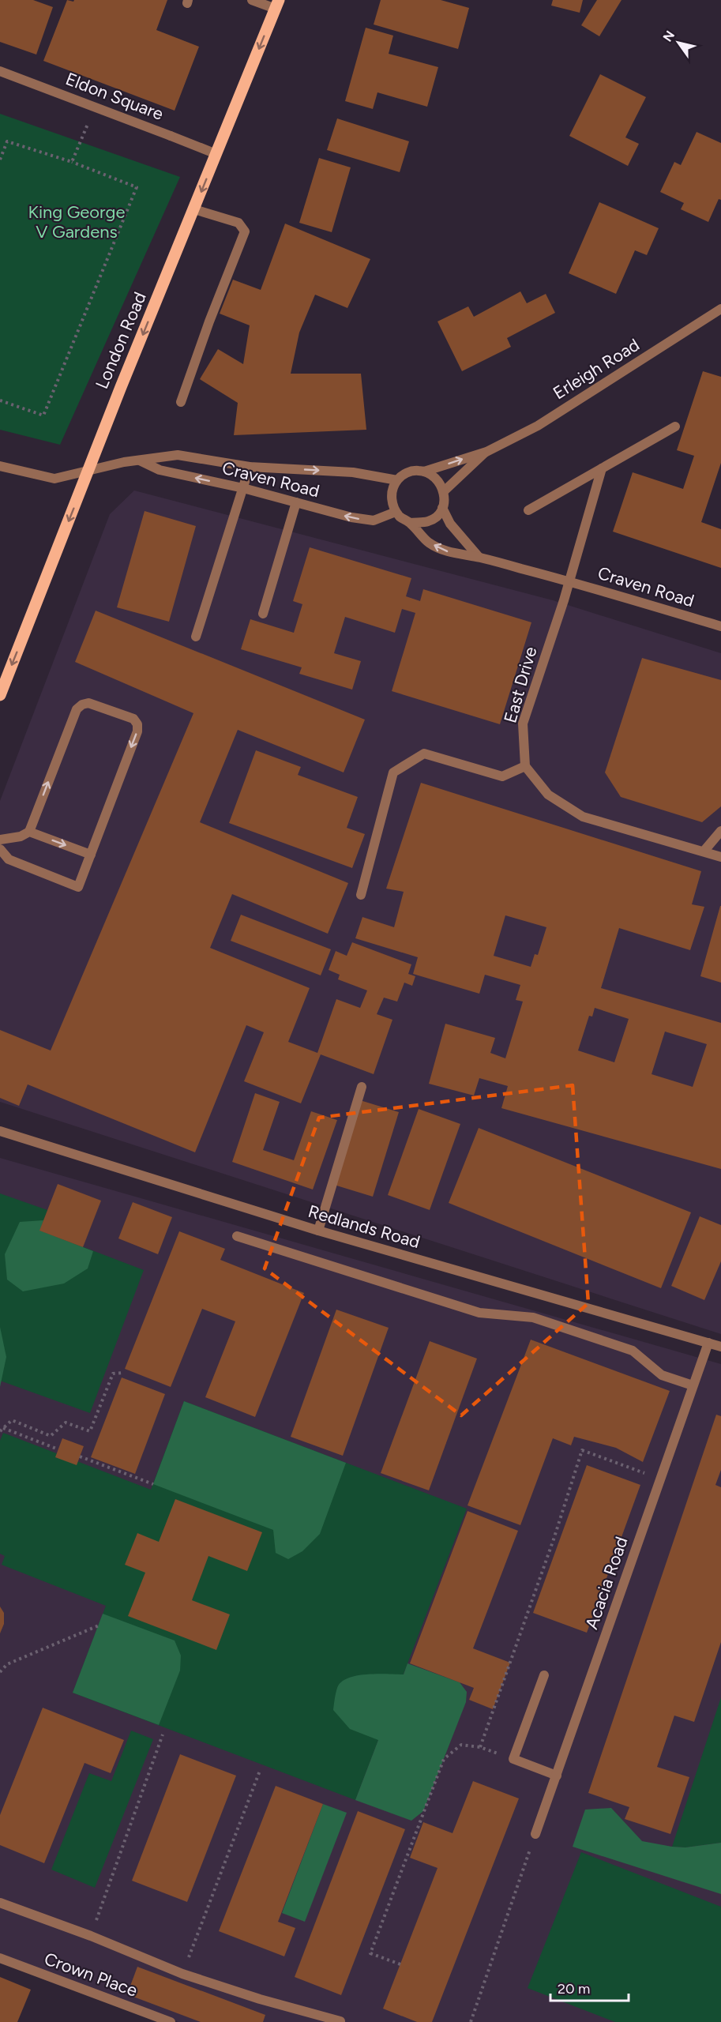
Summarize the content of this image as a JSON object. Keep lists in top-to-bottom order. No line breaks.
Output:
{"streets":{"main road":["London Road"],"street":["Eldon Square","Erleigh Road","Craven Road","East Drive","Redlands Road","Acacia Road","Crown Place"]},"crossings":[["Eldon Square","London Road"],["London Road","Craven Road"],["Erleigh Road","Craven Road"],["Craven Road","East Drive"],["Redlands Road","Acacia Road"]],"one_way":["London Road"],"parks":["King George V Gardens"],"scale_bar":"20 m","north":"top left"}
